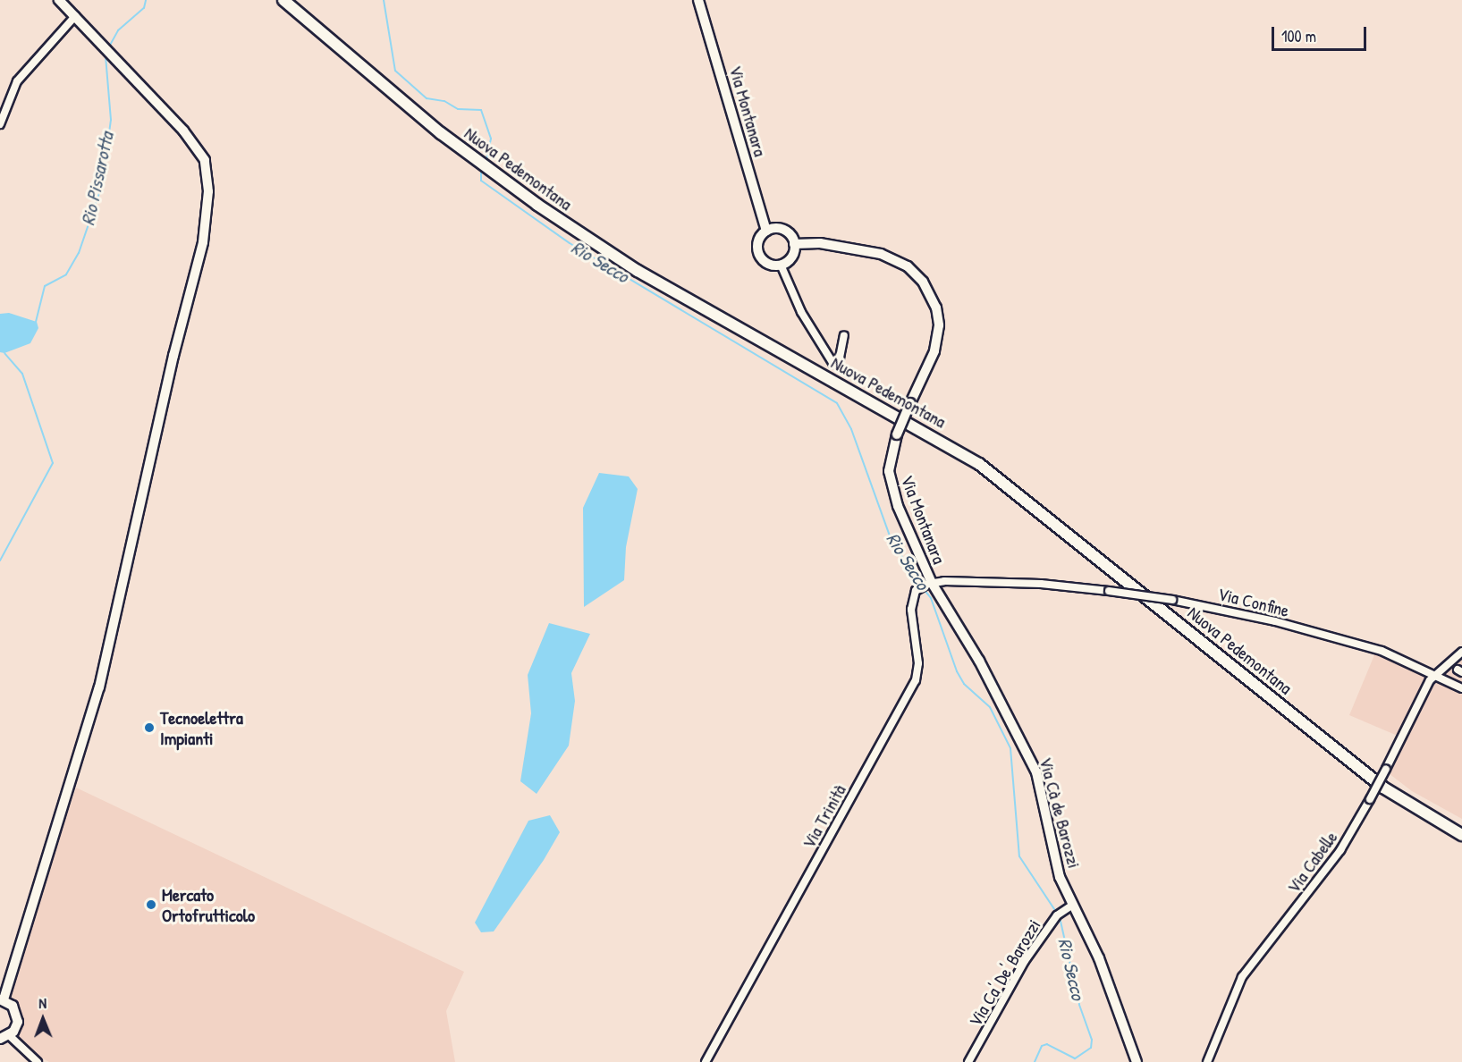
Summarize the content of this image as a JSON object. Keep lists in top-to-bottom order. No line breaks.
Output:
{"streets":{"main road":["Nuova Pedemontana"],"street":["Via Montanara","Via Confine","Via Cà de Barozzi","Via Trinità","Via Cabelle","Via Ca' De' Barozzi"]},"crossings":[["Via Montanara","Via Confine"],["Via Montanara","Via Cà de Barozzi"],["Via Montanara","Via Trinità"],["Via Confine","Via Cà de Barozzi"],["Via Confine","Via Trinità"],["Via Confine","Via Cabelle"],["Via Cà de Barozzi","Via Trinità"],["Via Cà de Barozzi","Via Ca' De' Barozzi"]],"water":["Rio Pissarotta","Rio Secco"],"places":["Tecnoelettra Impianti","Mercato Ortofrutticolo"],"scale_bar":"100 m","north":"top"}
